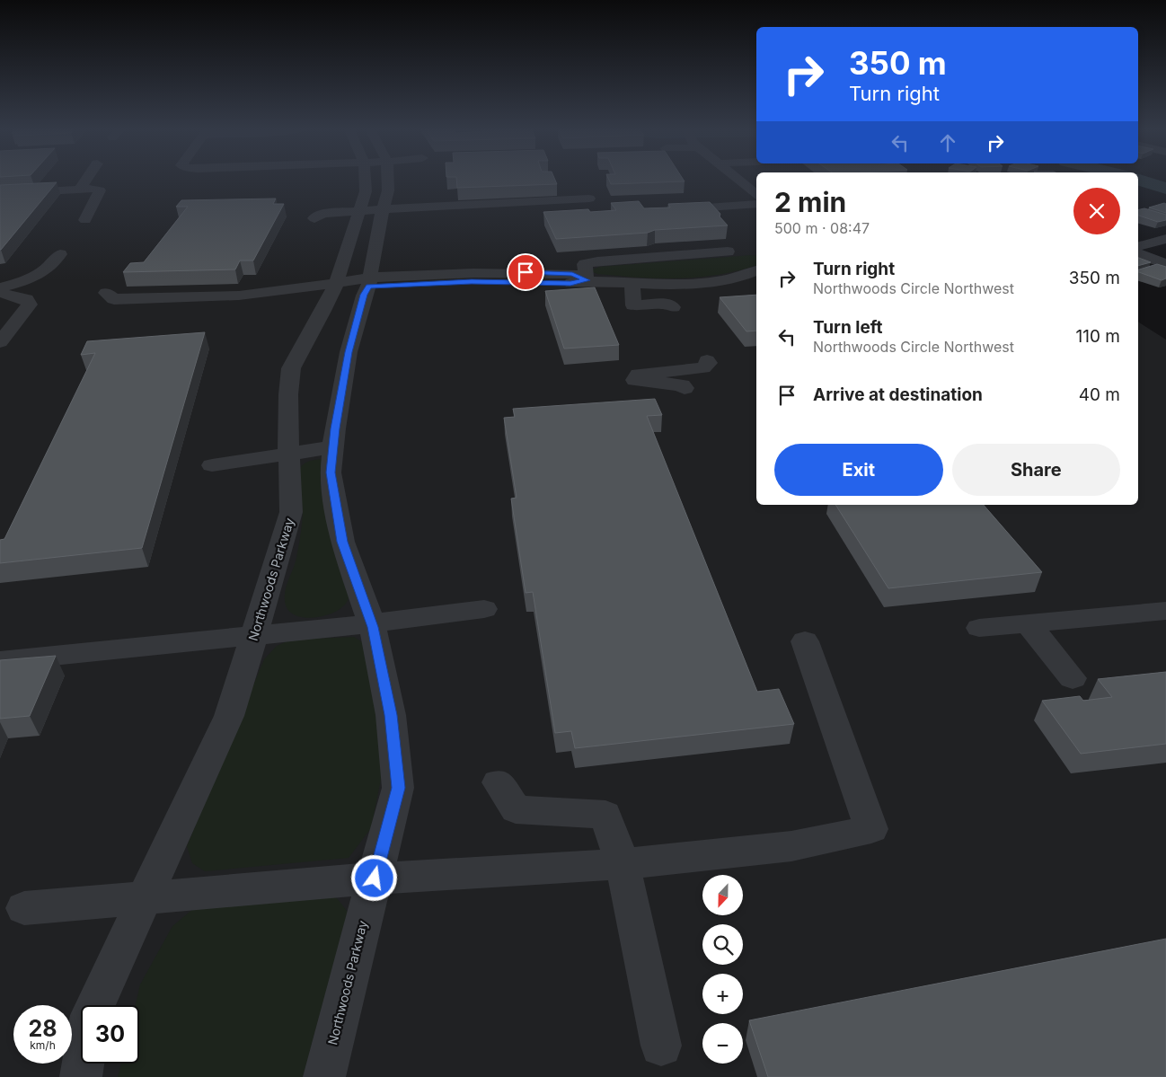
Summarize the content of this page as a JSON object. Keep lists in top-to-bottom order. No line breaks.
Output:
{"streets":{"street":["Northwoods Parkway"]},"north":"bottom","page":{"turn":["350 m","Turn right"],"heading":["2 min","500 m · 08:47"],"list":[{"name":"Turn right","note":"Northwoods Circle Northwest","value":"350 m"},{"name":"Turn left","note":"Northwoods Circle Northwest","value":"110 m"},{"name":"Arrive at destination","value":"40 m"}],"buttons":["Exit","Share"],"map_buttons":["+","−"],"speed":"28 km/h","limit":"30"}}
